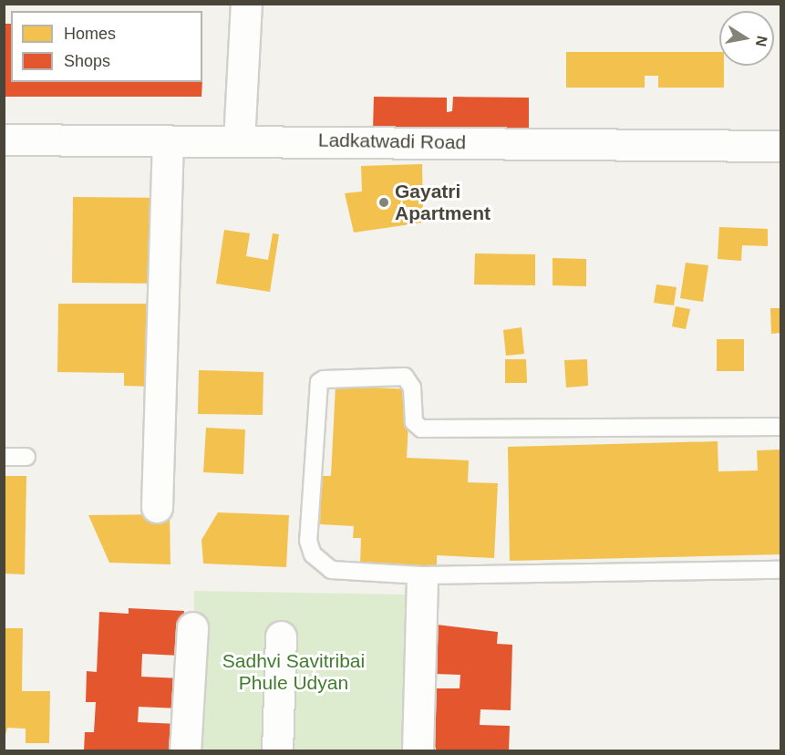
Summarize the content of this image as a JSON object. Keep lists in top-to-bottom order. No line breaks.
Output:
{"streets":{"street":["Ladkatwadi Road"]},"parks":["Sadhvi Savitribai Phule Udyan"],"places":["Gayatri Apartment"],"legend":["Homes","Shops"],"north":"right"}
